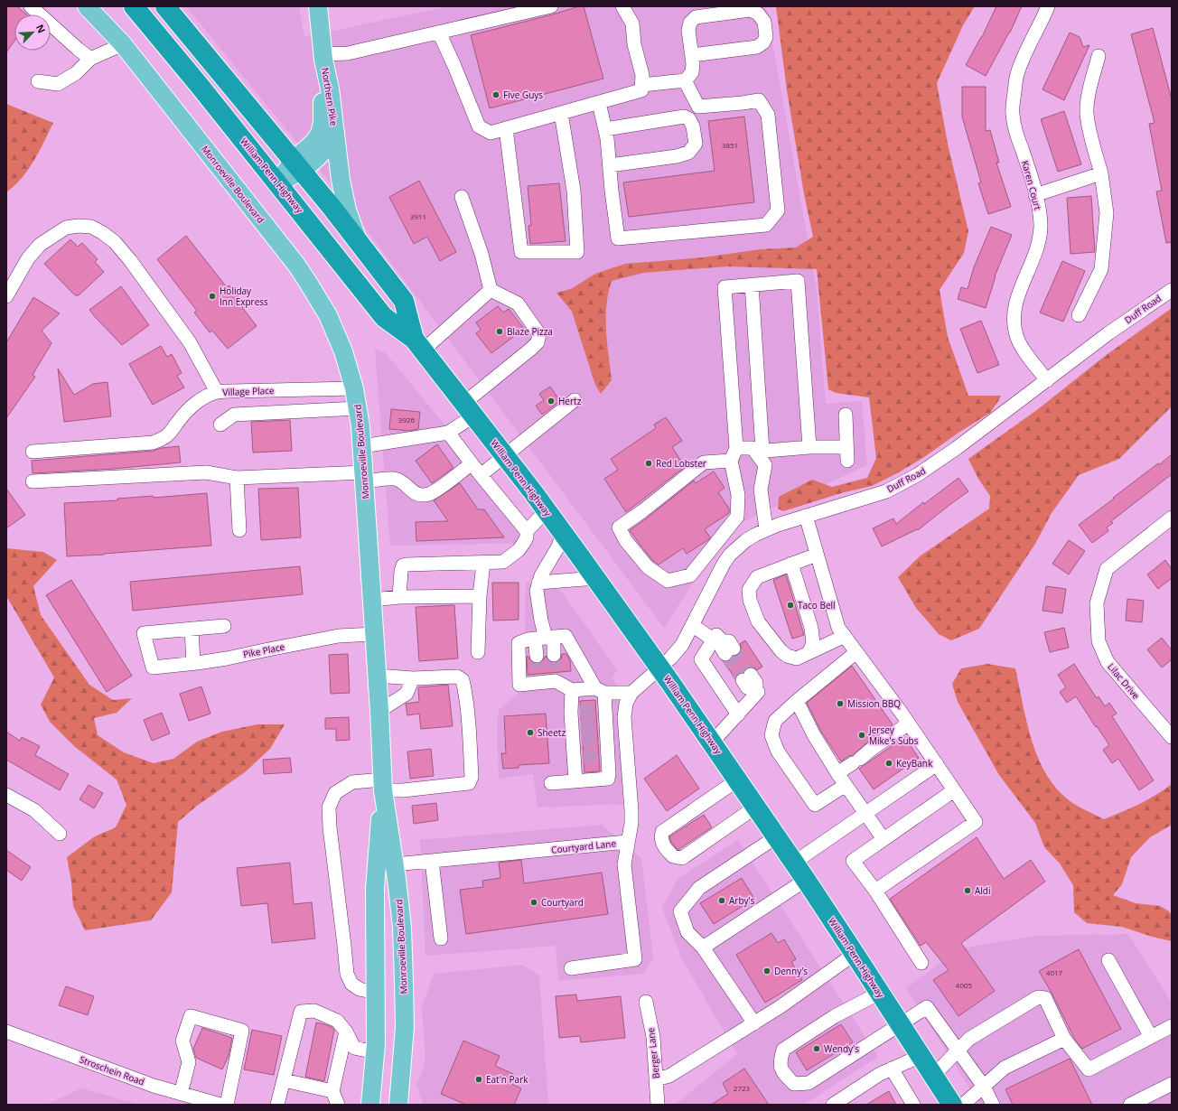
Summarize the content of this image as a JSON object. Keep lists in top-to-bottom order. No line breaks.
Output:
{"streets":{"highway":["William Penn Highway"],"main road":["Northern Pike","Monroeville Boulevard"],"street":["Karen Court","Duff Road","Village Place","Pike Place","Lilac Drive","Courtyard Lane","Berger Lane","Stroschein Road"]},"crossings":[["Northern Pike","William Penn Highway"],["William Penn Highway","Duff Road"],["William Penn Highway","Courtyard Lane"],["Monroeville Boulevard","Village Place"],["Monroeville Boulevard","Pike Place"],["Monroeville Boulevard","Courtyard Lane"],["Karen Court","Duff Road"],["Duff Road","Courtyard Lane"]],"places":["Five Guys","Holiday Inn Express","Blaze Pizza","Hertz","Red Lobster","Taco Bell","Mission BBQ","Sheetz","Jersey Mike's Subs","KeyBank","Aldi","Arby's","Courtyard","Denny's","Wendy's","Eat'n Park"],"house_numbers":["3851","3911","3926","4017","4005","2723"],"north":"top right"}
